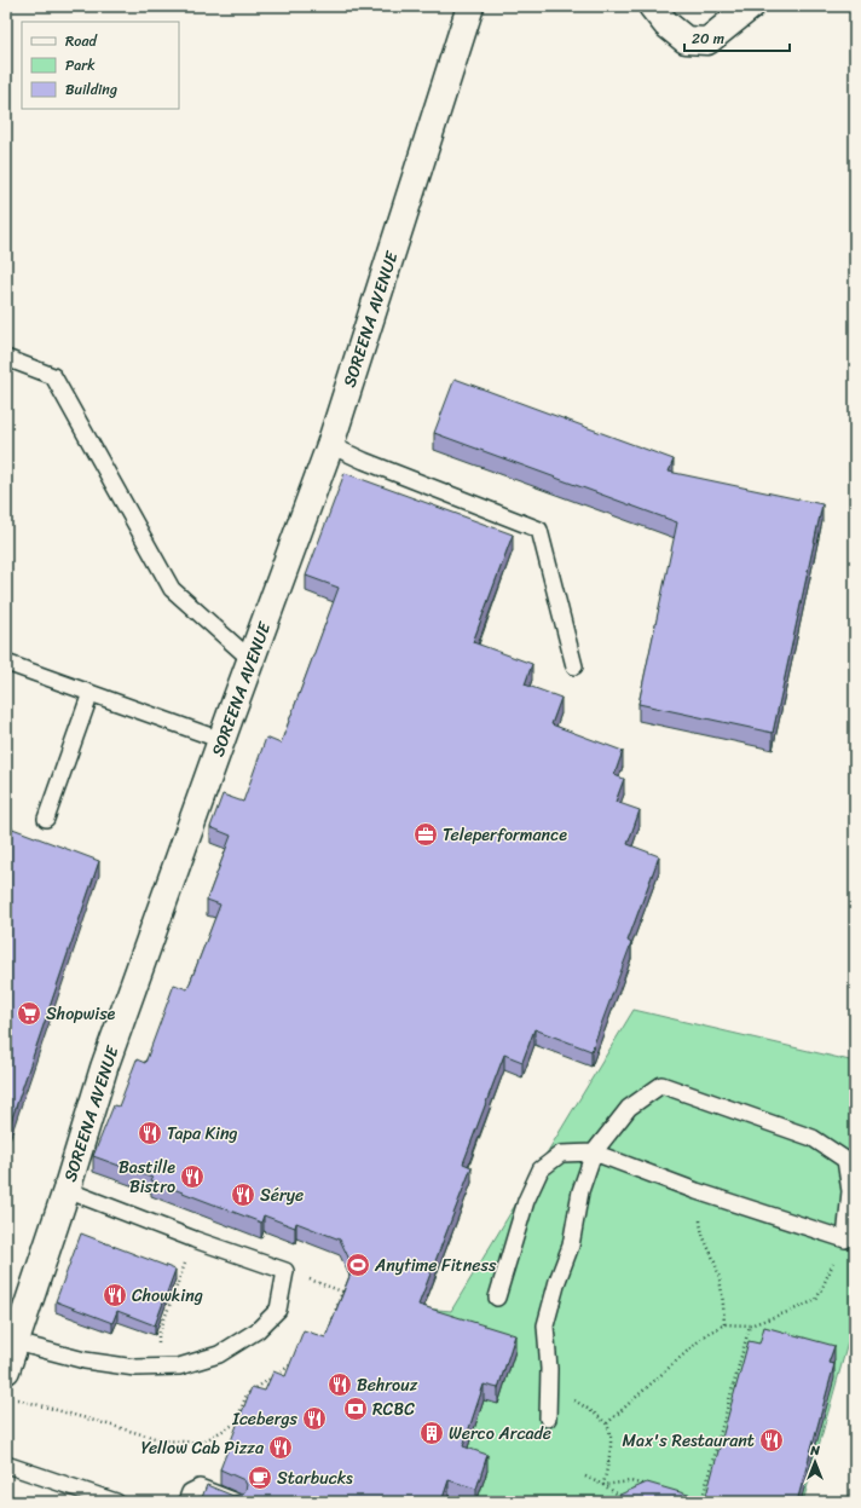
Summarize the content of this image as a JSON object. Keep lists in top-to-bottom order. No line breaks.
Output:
{"streets":{"street":["SOREENA AVENUE"]},"places":{"office":["Teleperformance"],"supermarket":["Shopwise"],"restaurant":["Tapa King","Bastille Bistro","Sérye","Chowking","Behrouz","Icebergs","Max's Restaurant","Yellow Cab Pizza"],"sports":["Anytime Fitness"],"bank":["RCBC"],"building":["Werco Arcade"],"cafe":["Starbucks"]},"legend":["Road","Park","Building"],"scale_bar":"20 m","north":"top"}
